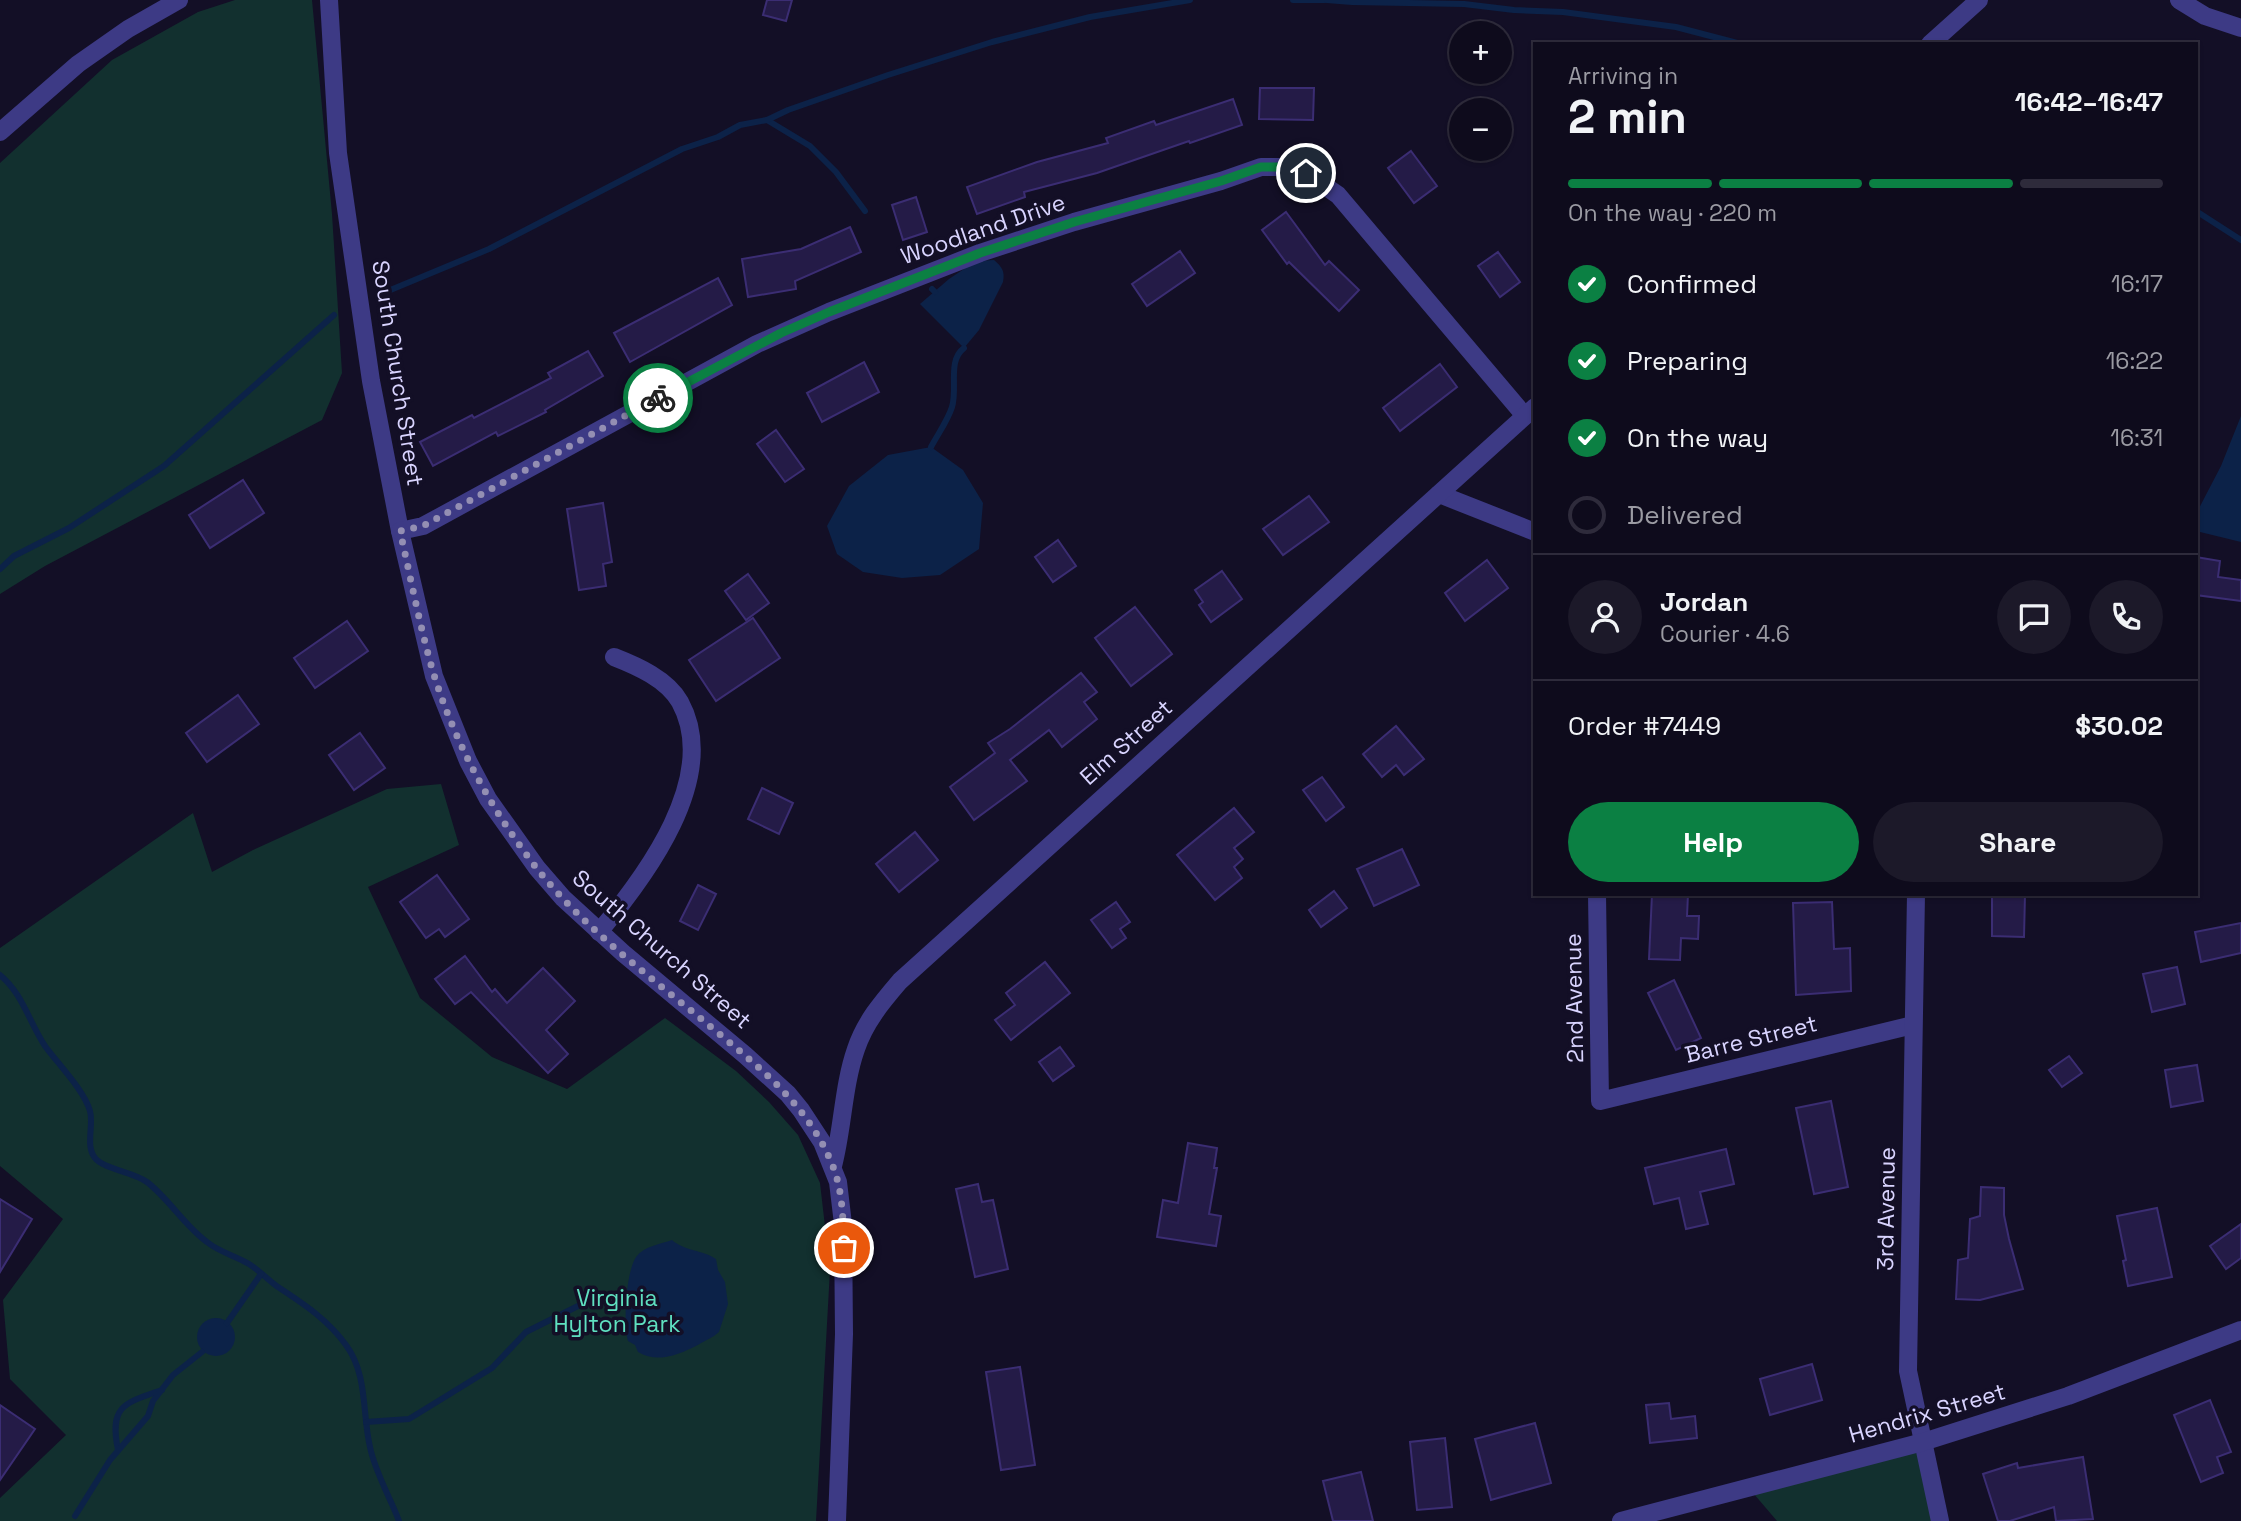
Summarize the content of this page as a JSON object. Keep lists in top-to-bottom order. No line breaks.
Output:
{"streets":{"street":["Woodland Drive","South Church Street","Elm Street","2nd Avenue","Barre Street","3rd Avenue","Hendrix Street"]},"crossings":[["Woodland Drive","South Church Street"],["Woodland Drive","Elm Street"],["South Church Street","Elm Street"],["2nd Avenue","Barre Street"],["Barre Street","3rd Avenue"],["3rd Avenue","Hendrix Street"]],"parks":["Virginia Hylton Park"],"page":{"map_buttons":["+","−"],"heading":["2 min","Arriving in","16:42–16:47"],"panel":["Jordan","Courier · 4.6","Order #7449","$30.02"],"bar":"On the way · 220 m","list":[["Confirmed","16:17"],["Preparing","16:22"],["On the way","16:31"],"Delivered"],"buttons":["Help","Share"]}}
